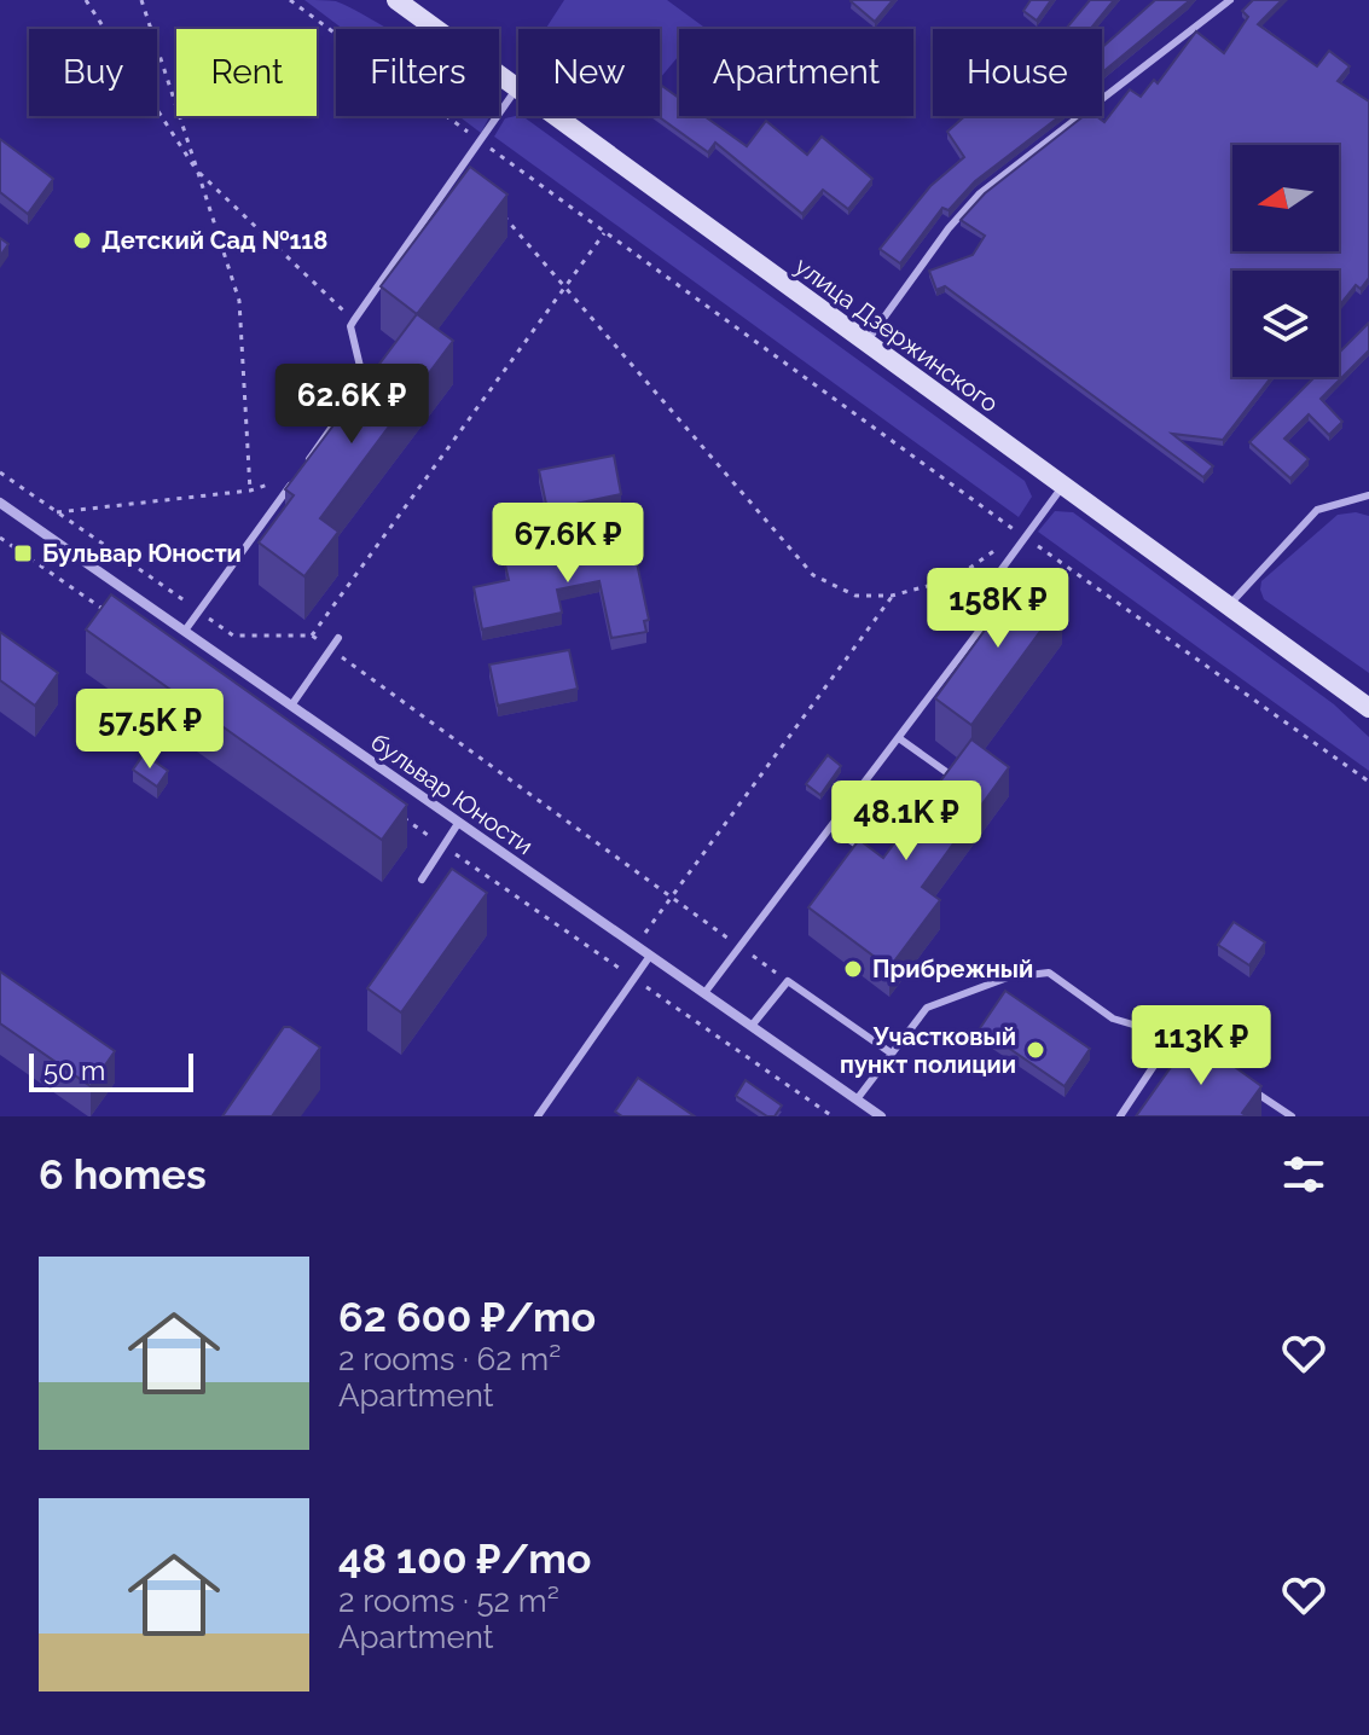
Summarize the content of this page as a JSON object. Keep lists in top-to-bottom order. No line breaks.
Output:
{"streets":{"main road":["улица Дзержинского"],"street":["бульвар Юности"]},"places":{"other":["Детский Сад №118","Прибрежный","Участковый пункт полиции"],"transit":["Бульвар Юности"]},"scale_bar":"50 m","north":"left","page":{"chip":["Buy","Rent","Filters","New","Apartment","House"],"price":["62.6K ₽","67.6K ₽","158K ₽","57.5K ₽","48.1K ₽","113K ₽"],"scale":"50 m","heading":"6 homes","list":[{"name":"62 600 ₽/mo","note":"2 rooms · 62 m² · Apartment"},{"name":"48 100 ₽/mo","note":"2 rooms · 52 m² · Apartment"}]}}
